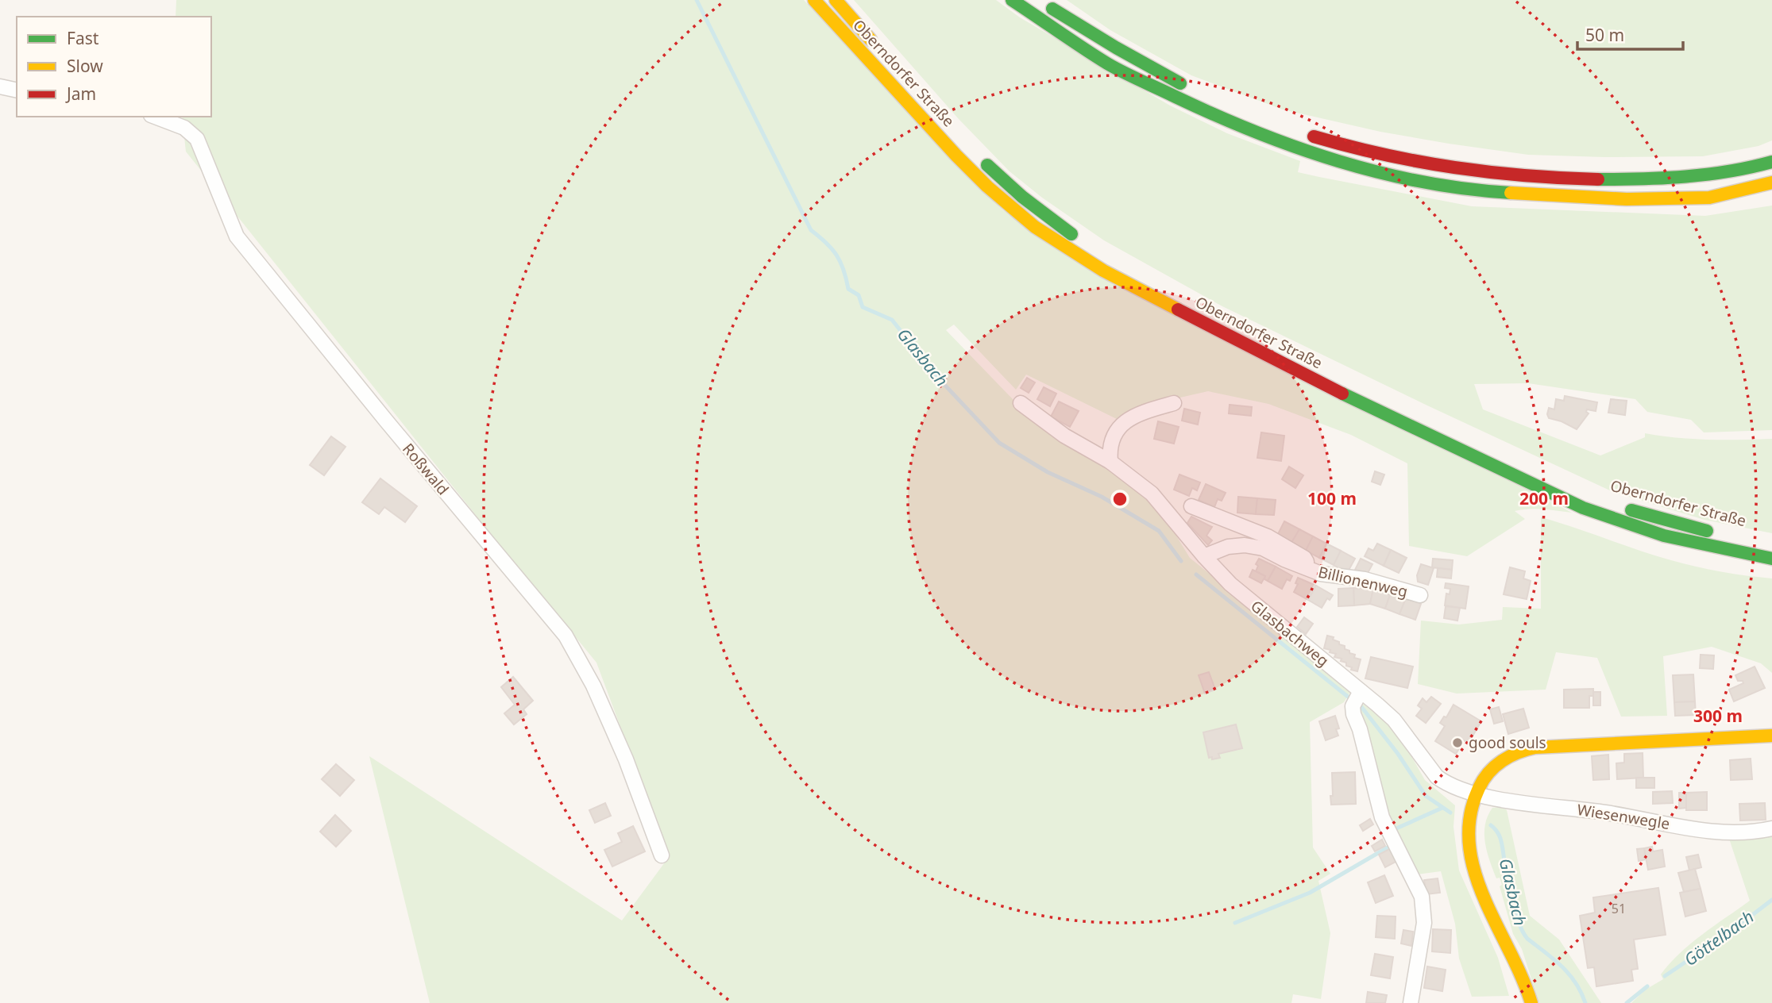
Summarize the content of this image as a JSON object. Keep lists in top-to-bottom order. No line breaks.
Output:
{"streets":{"main road":["Oberndorfer Straße"],"street":["Roßwald","Billionenweg","Glasbachweg","Wiesenwegle"]},"crossings":[["Billionenweg","Glasbachweg"],["Glasbachweg","Wiesenwegle"]],"water":["Glasbach","Göttelbach"],"places":["good souls"],"house_numbers":["51"],"legend":["Fast","Slow","Jam"],"scale_bar":"50 m","rings":["100 m","200 m","300 m"]}
